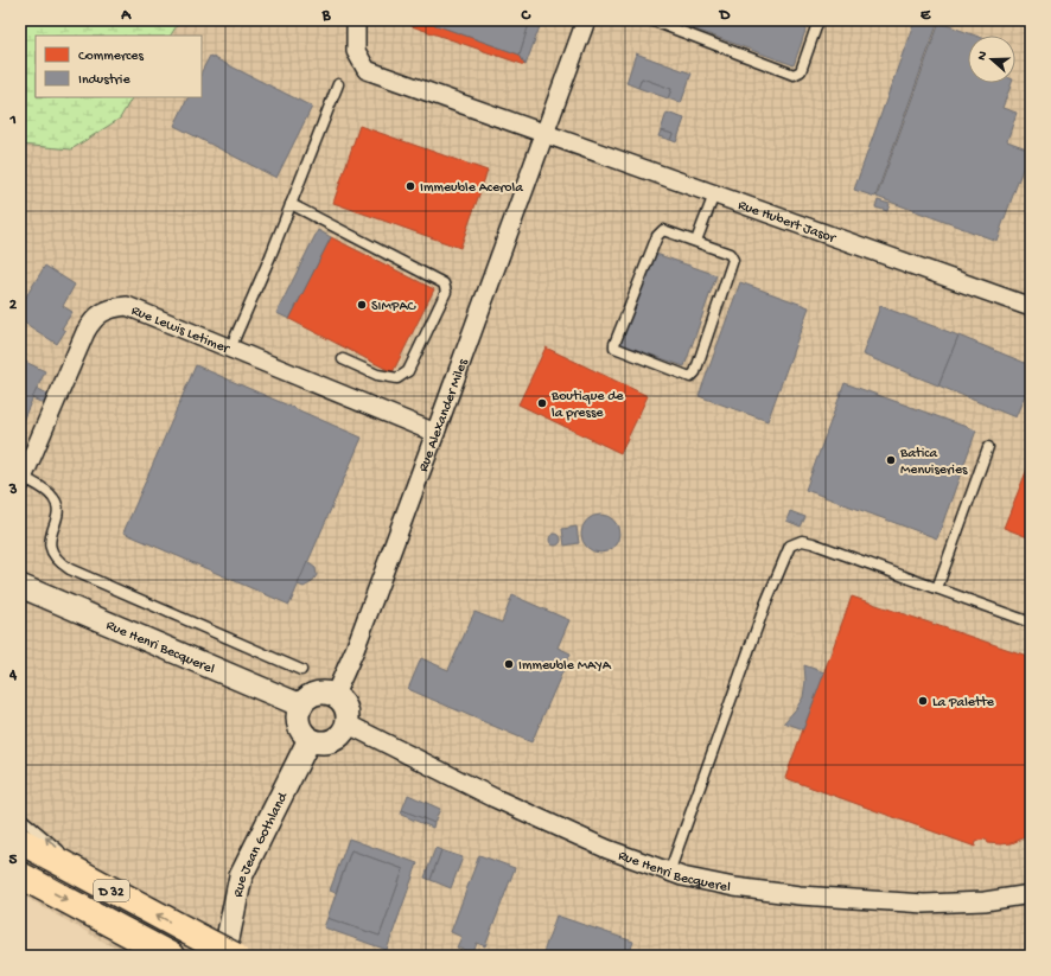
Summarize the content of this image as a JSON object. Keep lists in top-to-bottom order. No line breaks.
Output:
{"streets":{"main road":["D 32"],"street":["Rue Hubert Jasor","Rue Lewis Letimer","Rue Alexander Miles","Rue Henri Becquerel","Rue Jean Gothland"]},"crossings":[["Rue Hubert Jasor","Rue Alexander Miles"],["Rue Lewis Letimer","Rue Alexander Miles"],["Rue Alexander Miles","Rue Henri Becquerel"],["Rue Alexander Miles","Rue Jean Gothland"],["Rue Henri Becquerel","Rue Jean Gothland"]],"places":["Immeuble Acerola","SIMPAC","Boutique de la presse","Batica Menuiseries","Immeuble MAYA","La Palette"],"legend":["Commerces","Industrie"],"north":"left","grid":{"columns":["A","B","C","D","E"],"rows":["1","2","3","4","5"]}}
